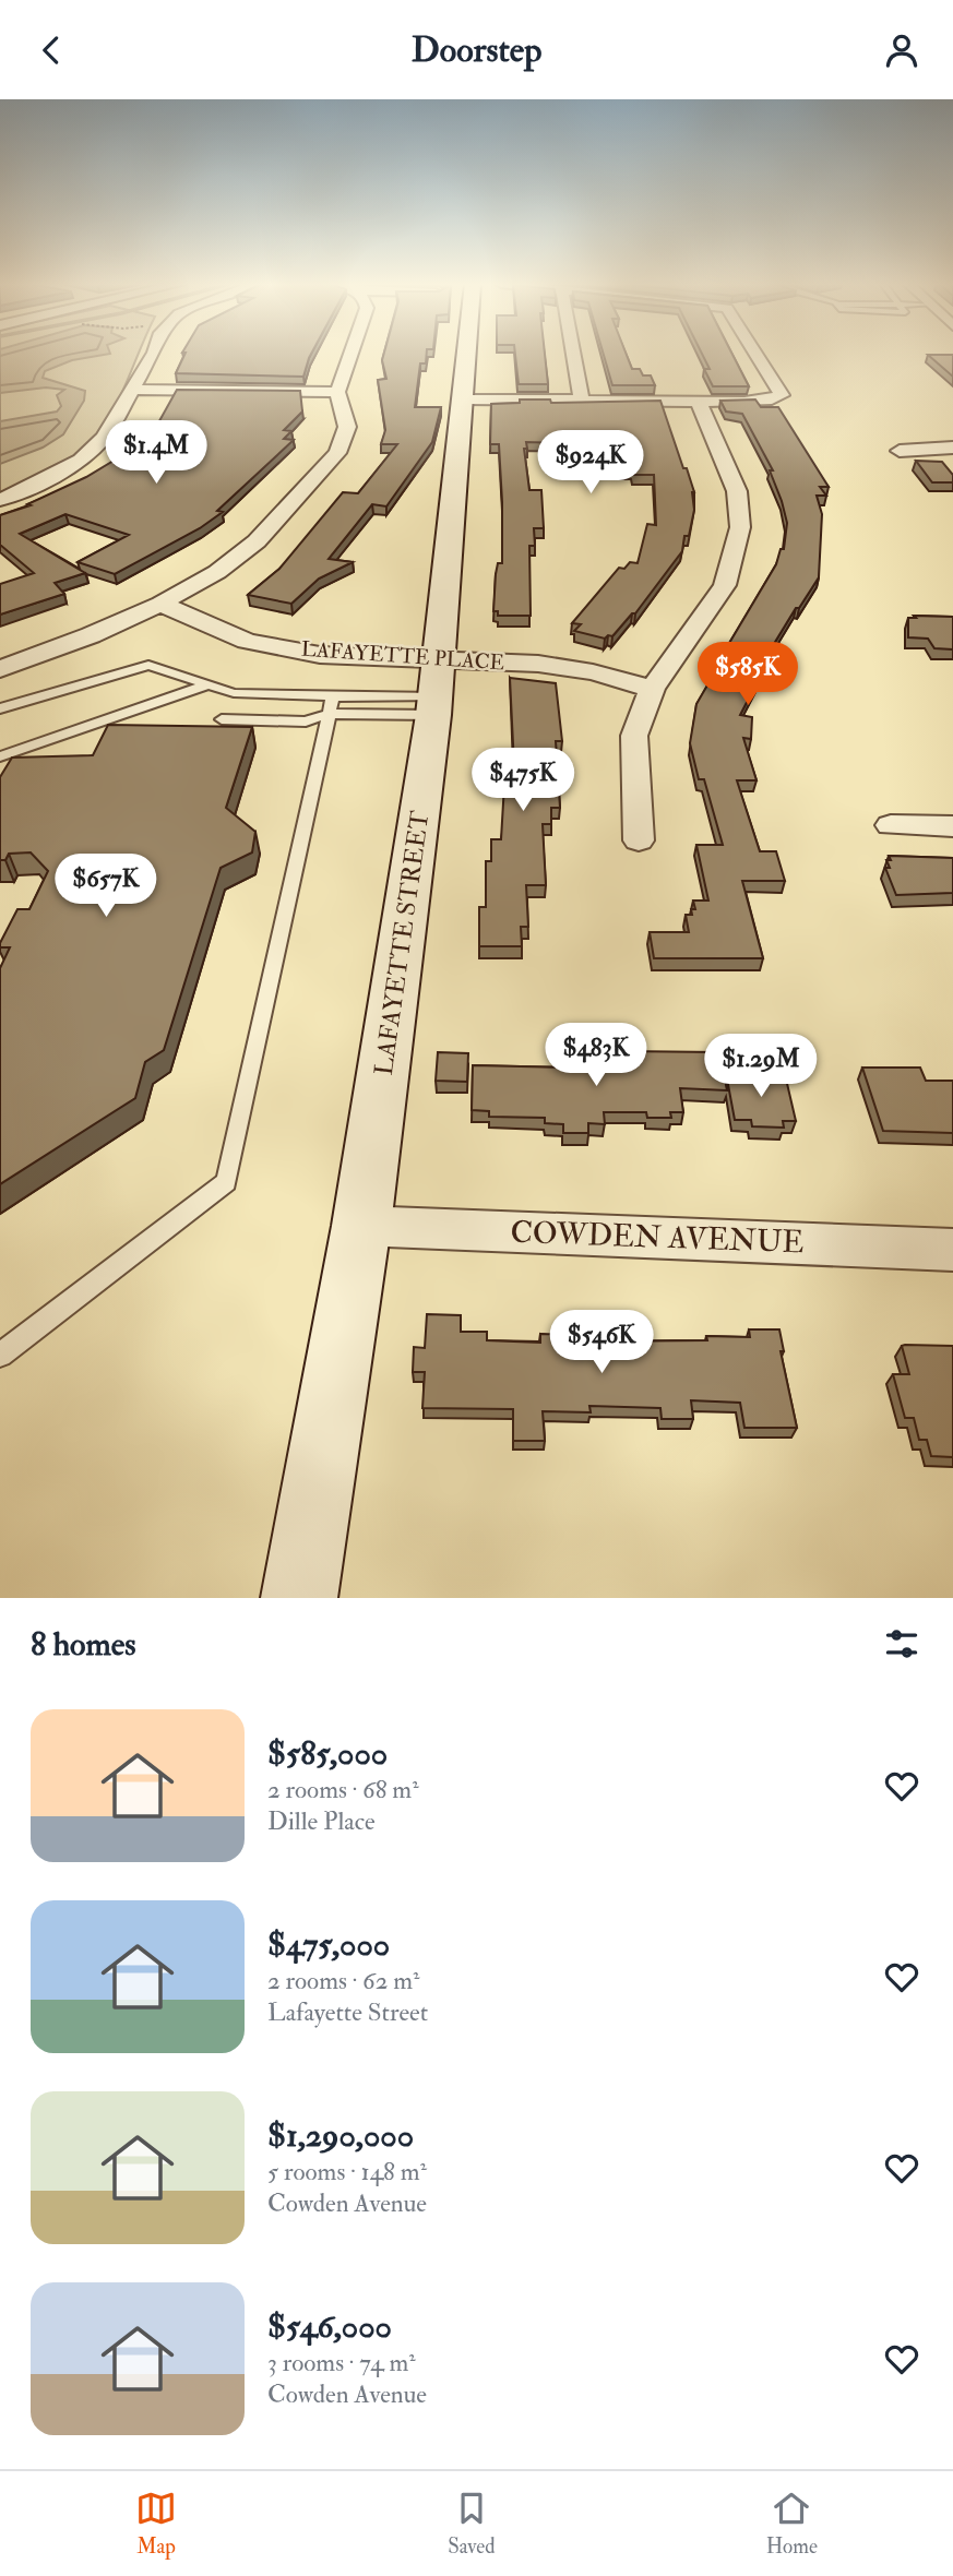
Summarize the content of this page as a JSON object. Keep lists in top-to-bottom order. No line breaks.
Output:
{"streets":{"street":["LAFAYETTE PLACE","LAFAYETTE STREET","COWDEN AVENUE"]},"crossings":[["LAFAYETTE PLACE","LAFAYETTE STREET"],["LAFAYETTE STREET","COWDEN AVENUE"]],"page":{"header":"Doorstep","price":["$1.4M","$924K","$585K","$475K","$657K","$483K","$1.29M","$546K"],"heading":"8 homes","list":[{"name":"$585,000","note":"2 rooms · 68 m² · Dille Place"},{"name":"$475,000","note":"2 rooms · 62 m² · Lafayette Street"},{"name":"$1,290,000","note":"5 rooms · 148 m² · Cowden Avenue"},{"name":"$546,000","note":"3 rooms · 74 m² · Cowden Avenue"}],"tabs":["Map","Saved","Home"]}}
